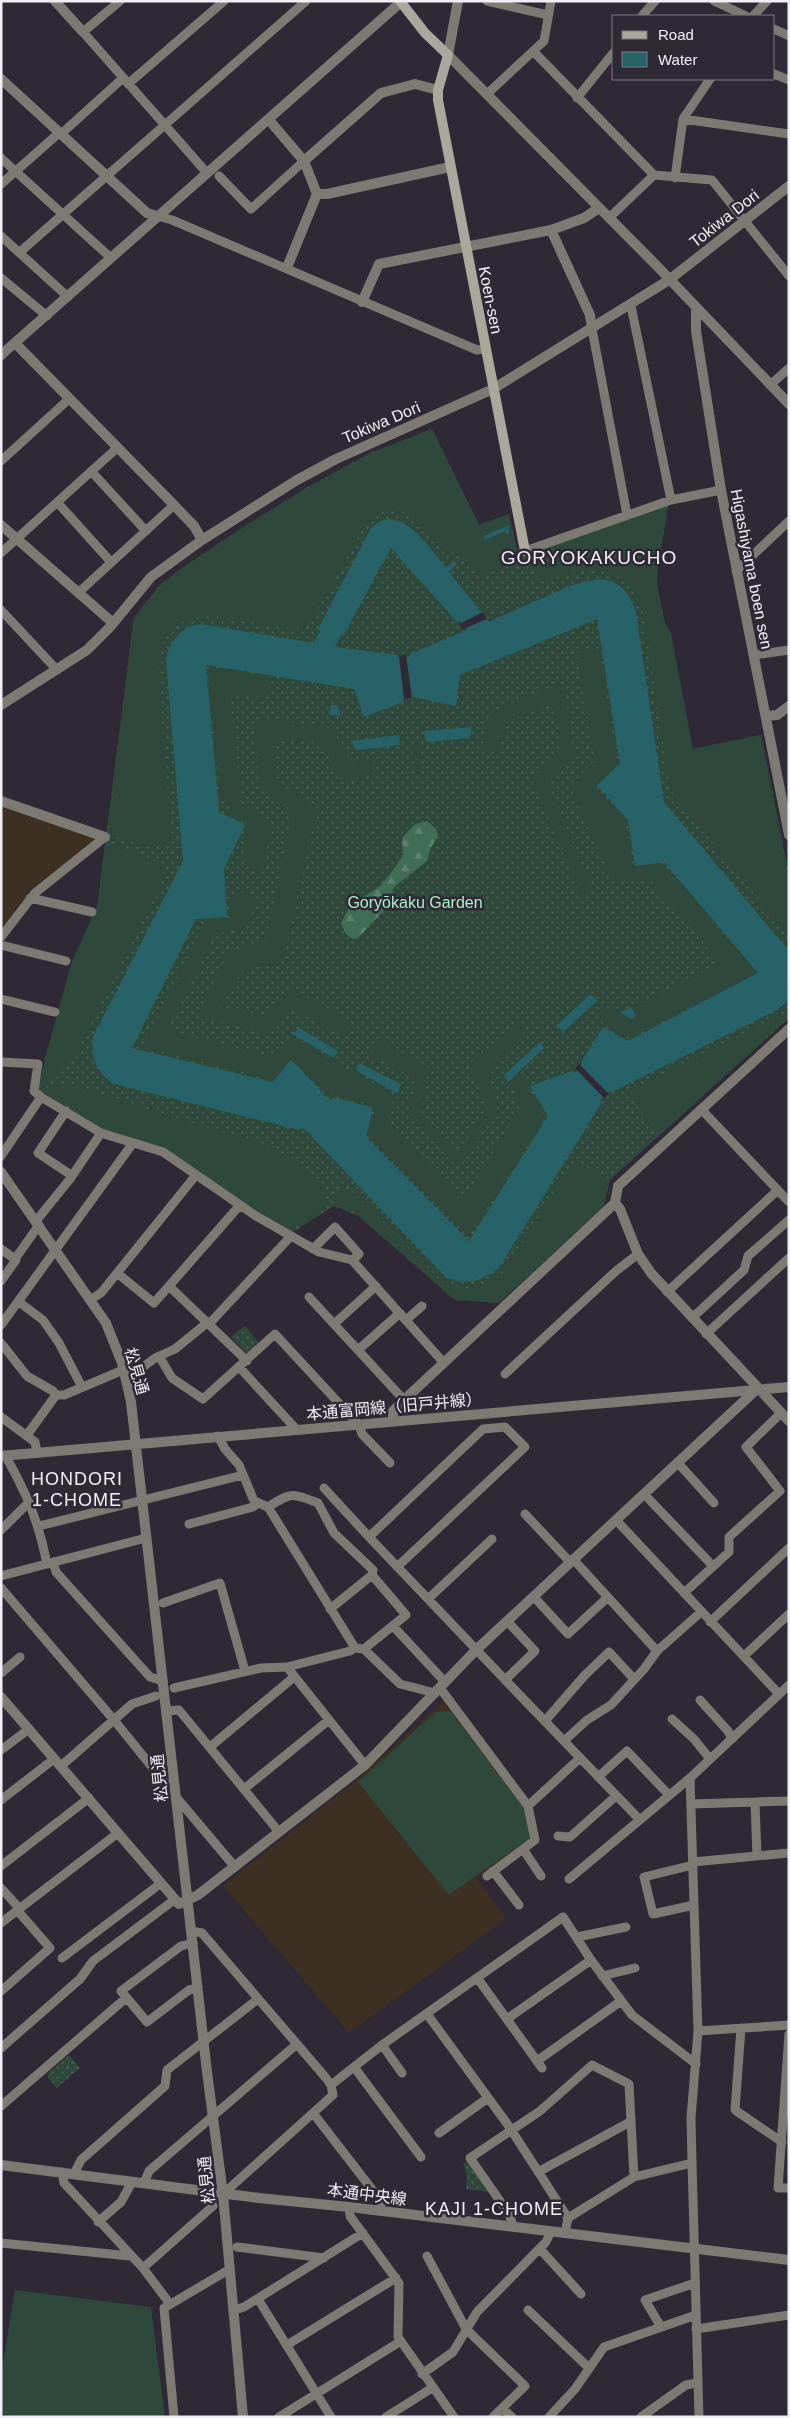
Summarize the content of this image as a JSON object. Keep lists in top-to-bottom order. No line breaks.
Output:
{"streets":{"main road":["Koen-sen"],"street":["Tokiwa Dori","Higashiyama boen sen","松見通","本通富岡線（旧戸井線）","本通中央線"]},"crossings":[["Tokiwa Dori","Koen-sen"],["松見通","本通富岡線（旧戸井線）"],["松見通","本通中央線"]],"districts":["GORYOKAKUCHO","HONDORI 1-CHOME","KAJI 1-CHOME"],"parks":["Goryōkaku Garden"],"legend":["Road","Water"]}
